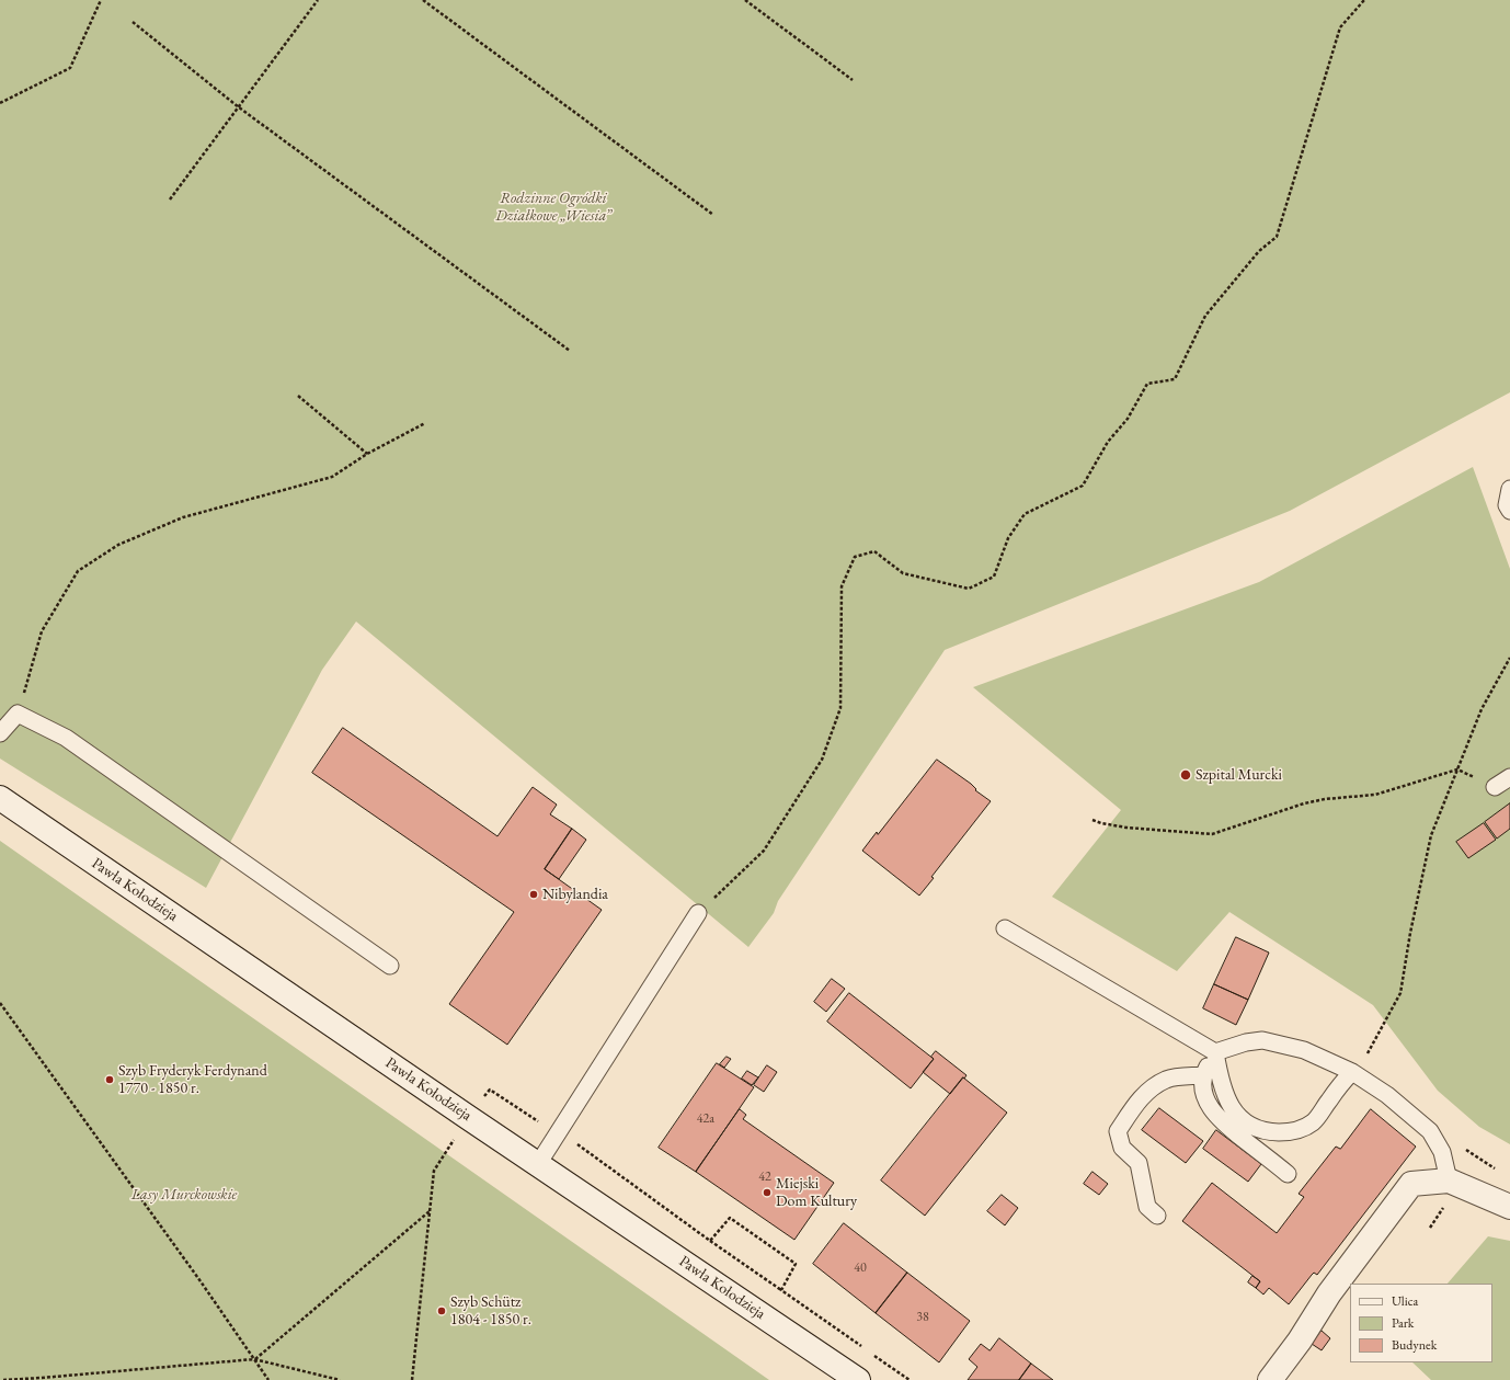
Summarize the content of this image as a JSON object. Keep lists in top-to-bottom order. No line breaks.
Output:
{"streets":{"street":["Pawła Kołodzieja"]},"parks":["Rodzinne Ogródki Działkowe „Wiesia”","Lasy Murckowskie"],"places":["Szpital Murcki","Nibylandia","Szyb Fryderyk Ferdynand 1770 - 1850 r.","Miejski Dom Kultury","Szyb Schütz 1804 - 1850 r."],"house_numbers":["42a","42","40","38"],"legend":["Ulica","Park","Budynek"]}
